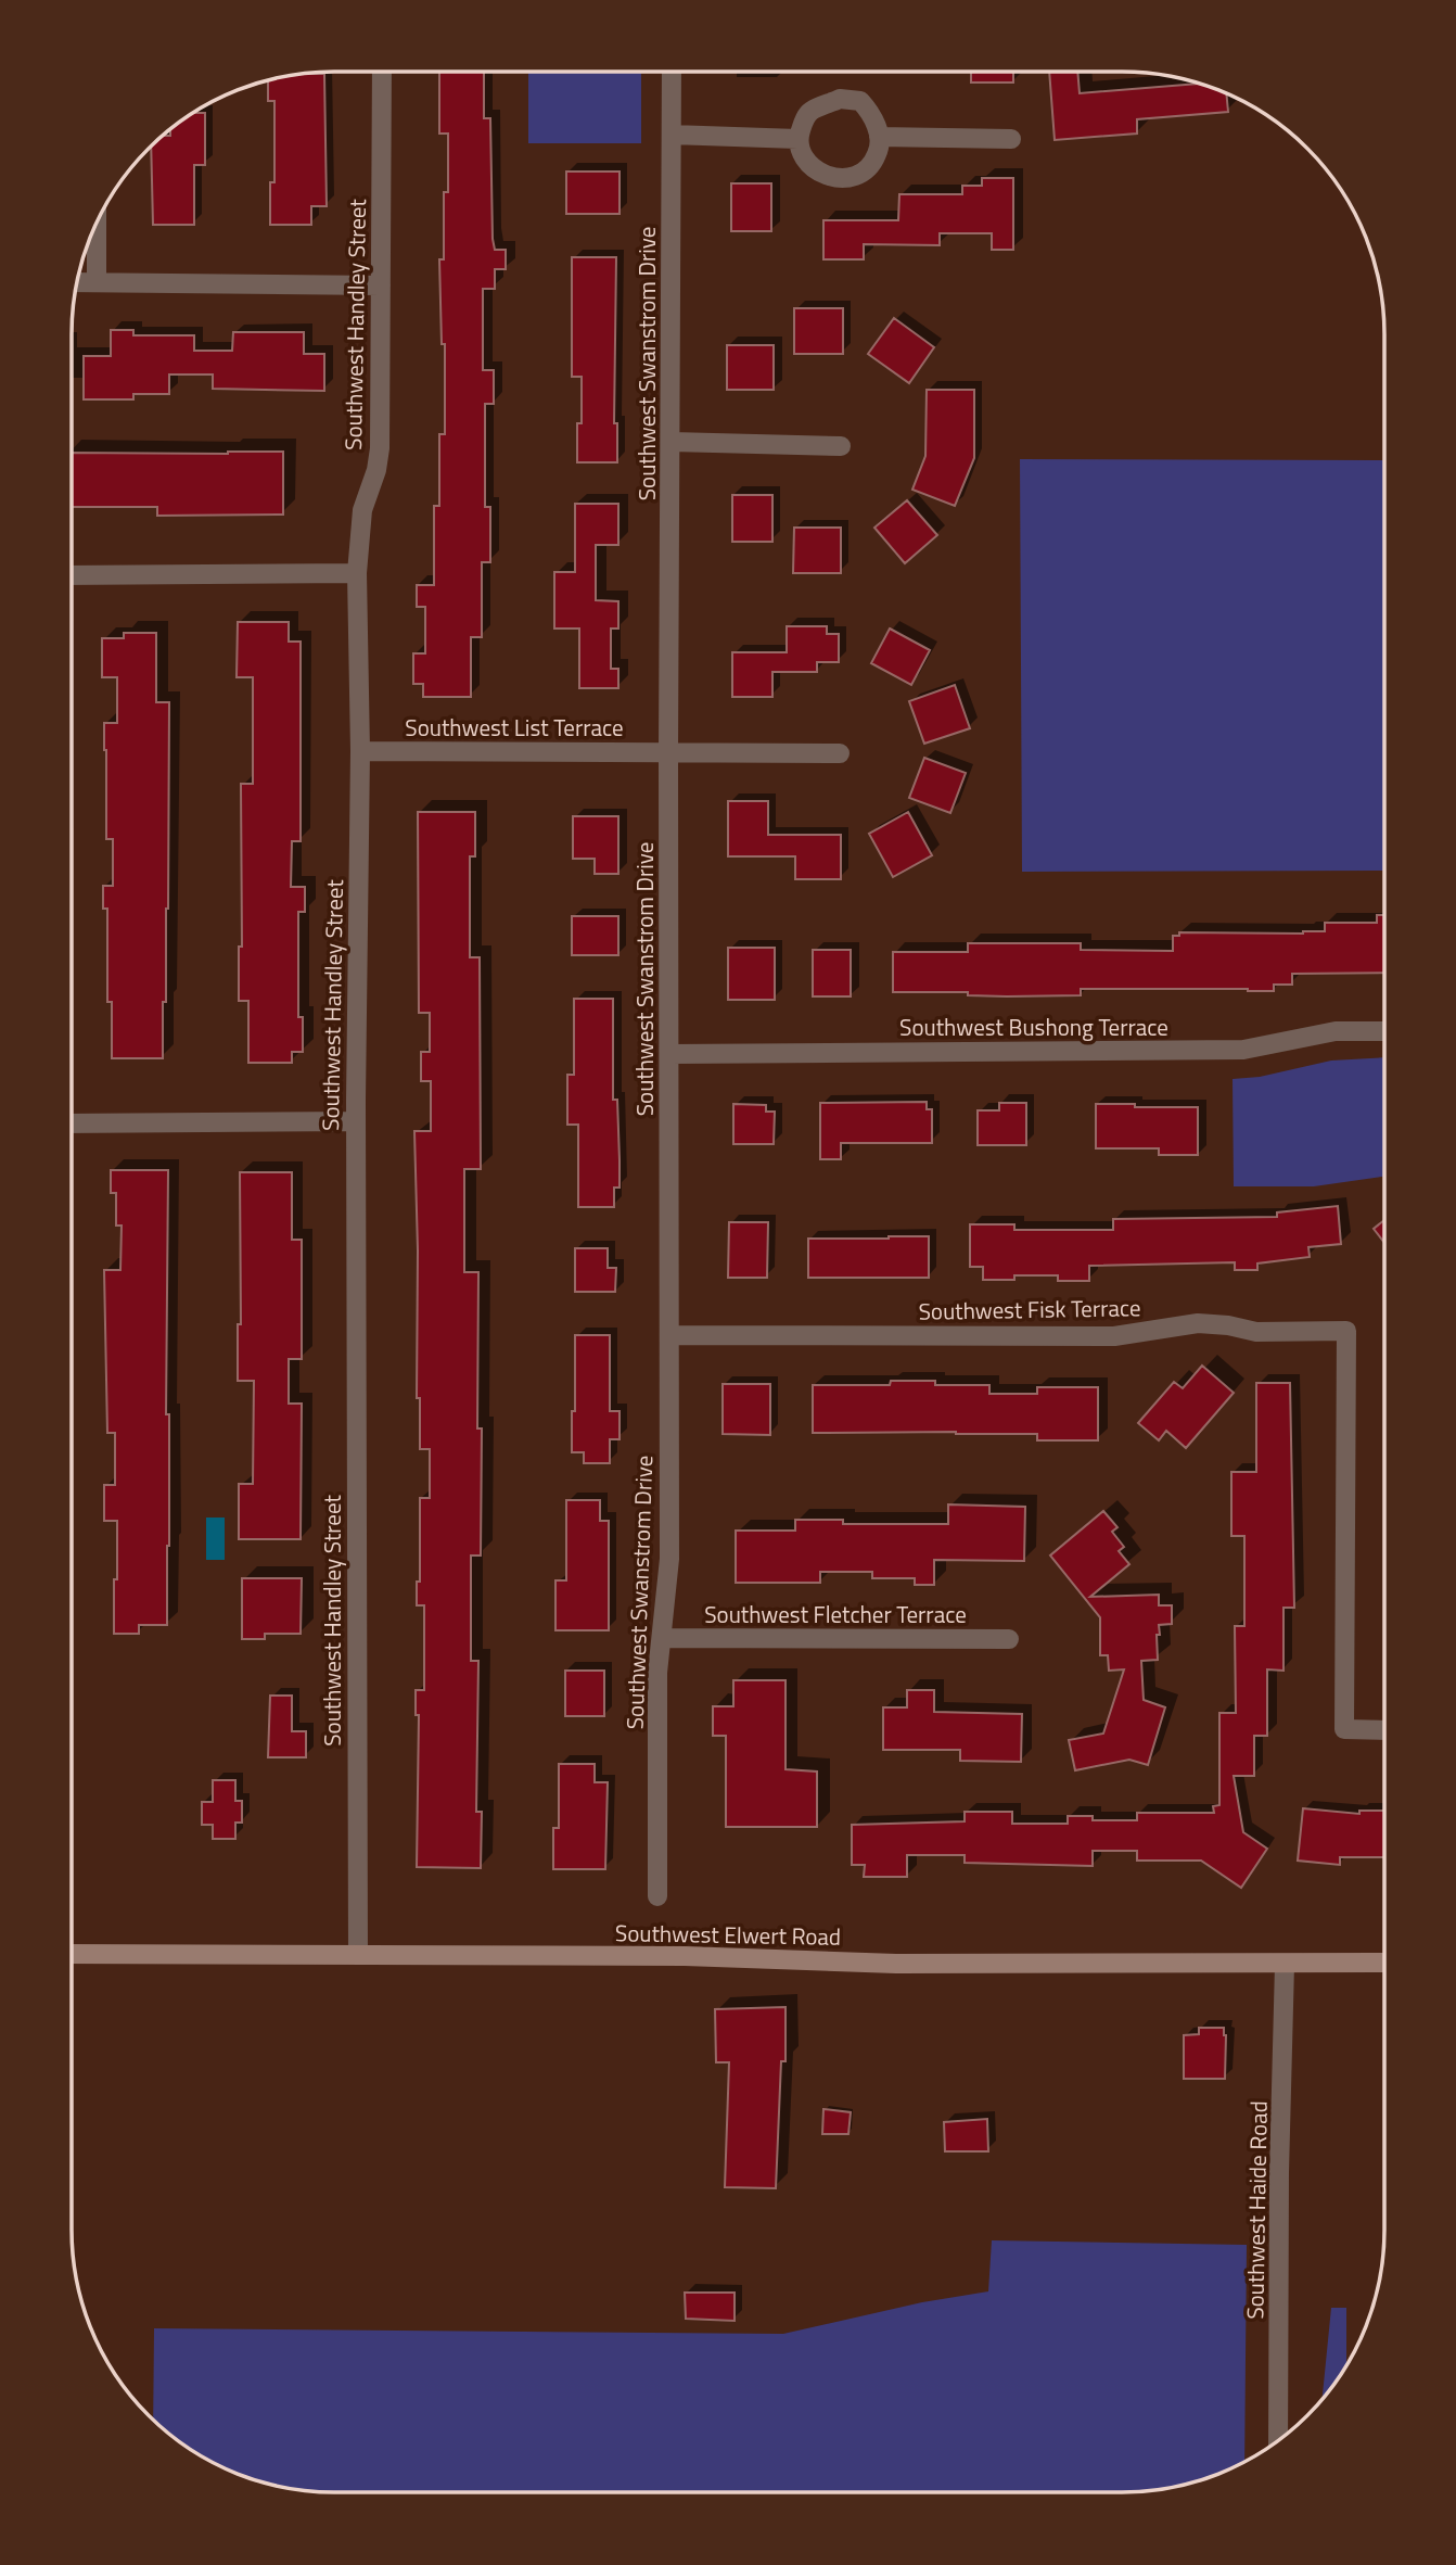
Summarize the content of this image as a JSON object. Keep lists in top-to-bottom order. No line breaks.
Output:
{"streets":{"main road":["Southwest Elwert Road"],"street":["Southwest Handley Street","Southwest Swanstrom Drive","Southwest List Terrace","Southwest Bushong Terrace","Southwest Fisk Terrace","Southwest Fletcher Terrace","Southwest Haide Road"]},"crossings":[["Southwest Handley Street","Southwest List Terrace"],["Southwest Handley Street","Southwest Elwert Road"],["Southwest Swanstrom Drive","Southwest List Terrace"],["Southwest Swanstrom Drive","Southwest Bushong Terrace"],["Southwest Swanstrom Drive","Southwest Fisk Terrace"],["Southwest Swanstrom Drive","Southwest Fletcher Terrace"],["Southwest Elwert Road","Southwest Haide Road"]]}
